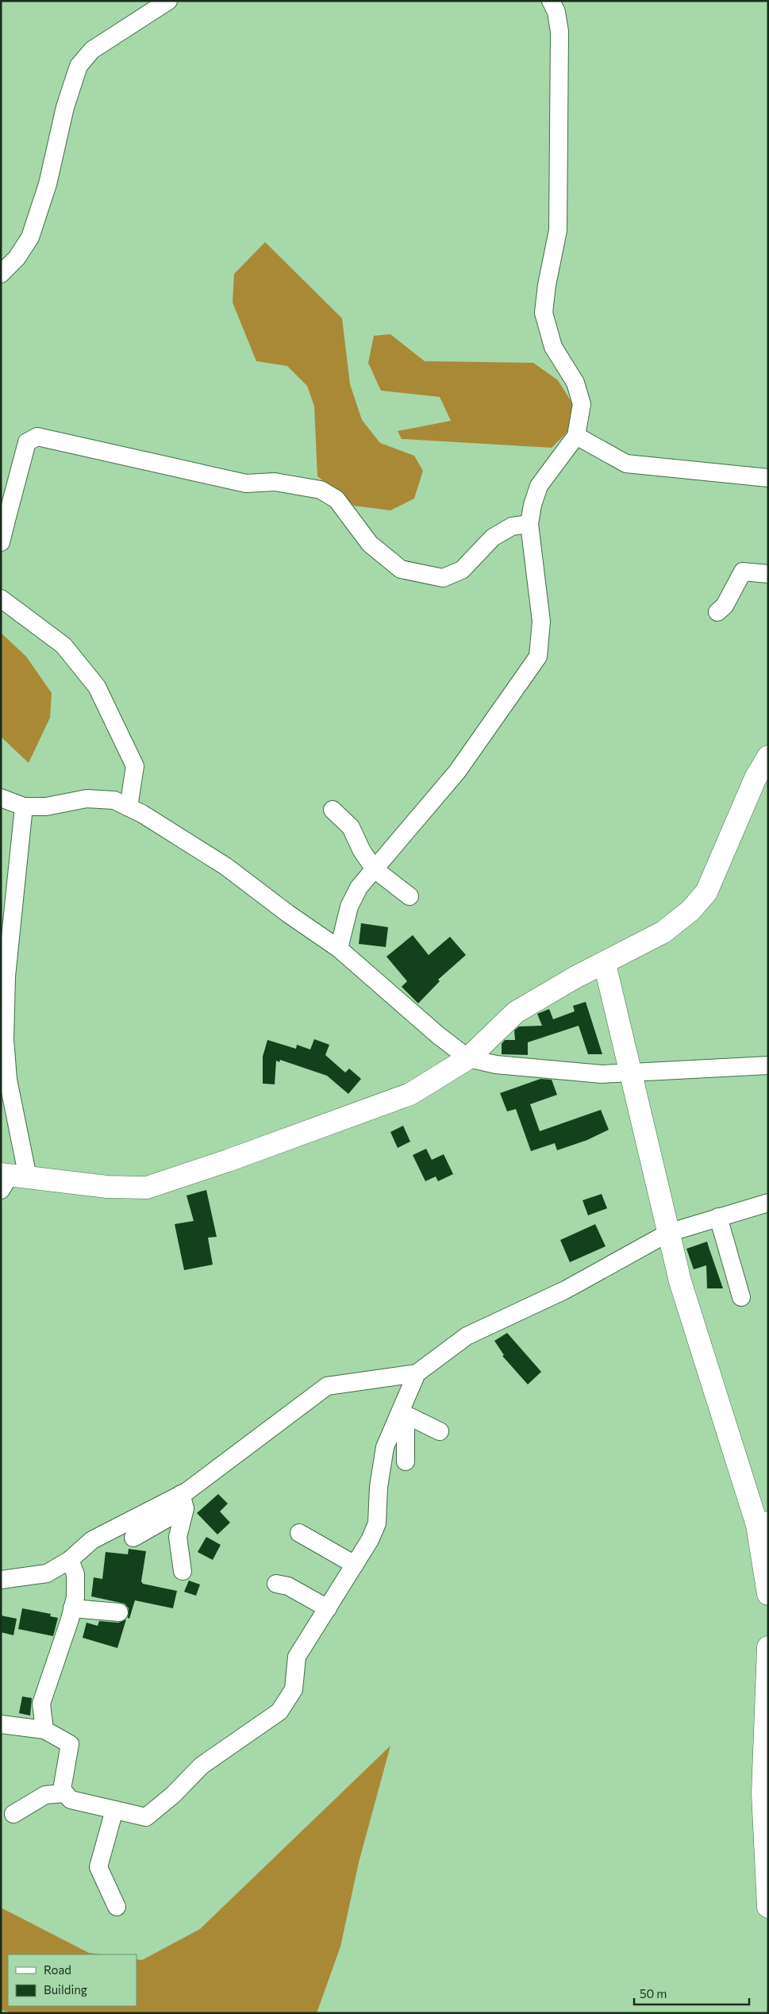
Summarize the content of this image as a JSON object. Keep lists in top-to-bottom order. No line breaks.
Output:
{"legend":["Road","Building"],"scale_bar":"50 m"}
